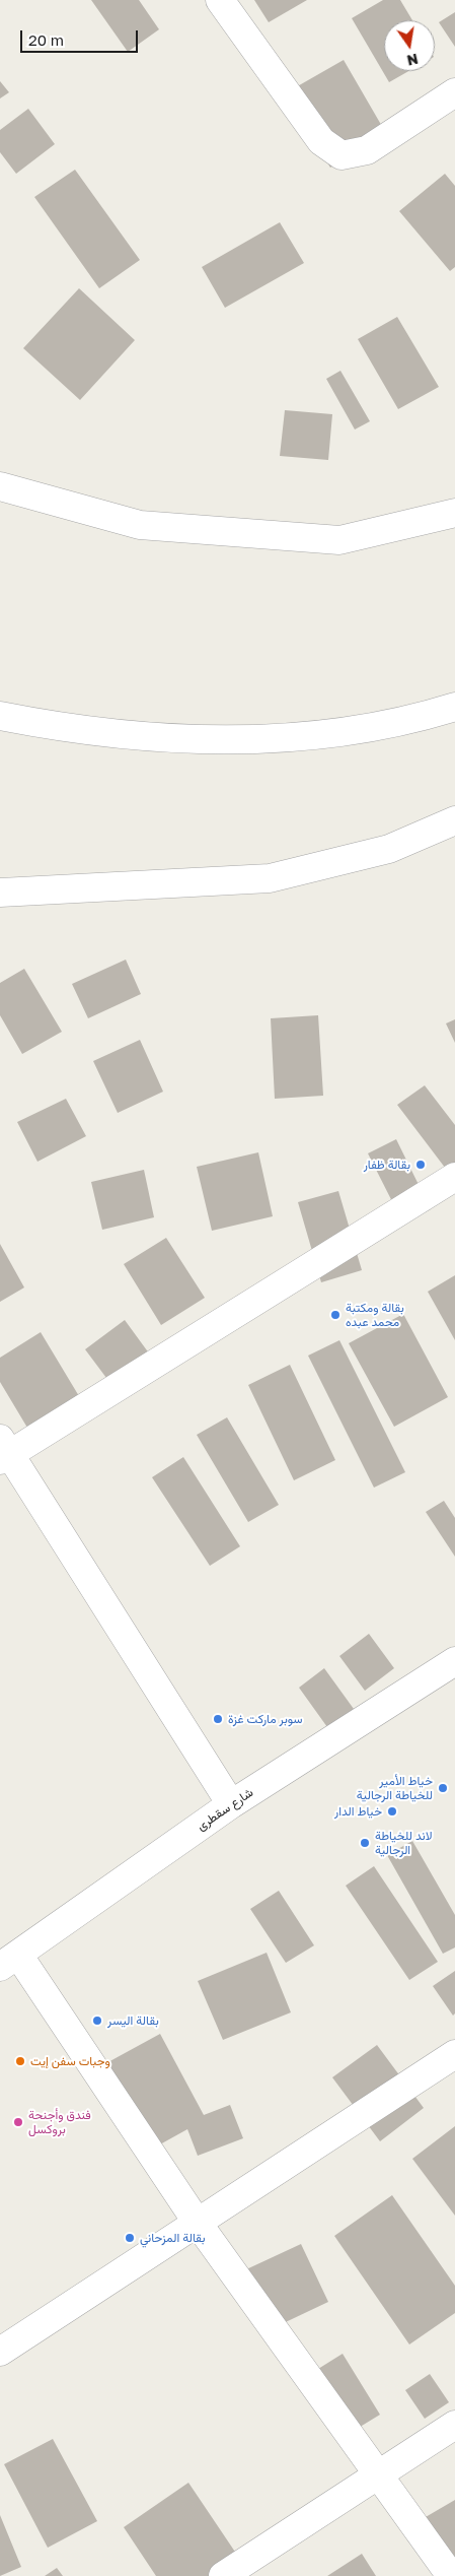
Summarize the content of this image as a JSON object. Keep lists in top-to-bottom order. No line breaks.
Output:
{"streets":{"street":["شارع سقطرى"]},"places":["بقالة ظفار","بقالة ومكتبة محمد عبده","سوبر ماركت غزة","خياط الأمير للخياطة الرجالية","خياط الدار","لاند للخياطة الرجالية","بقالة اليسر","وجبات سفن إيت","فندق وأجنحة بروكسل","بقالة المزحاني"],"scale_bar":"20 m","north":"bottom"}
